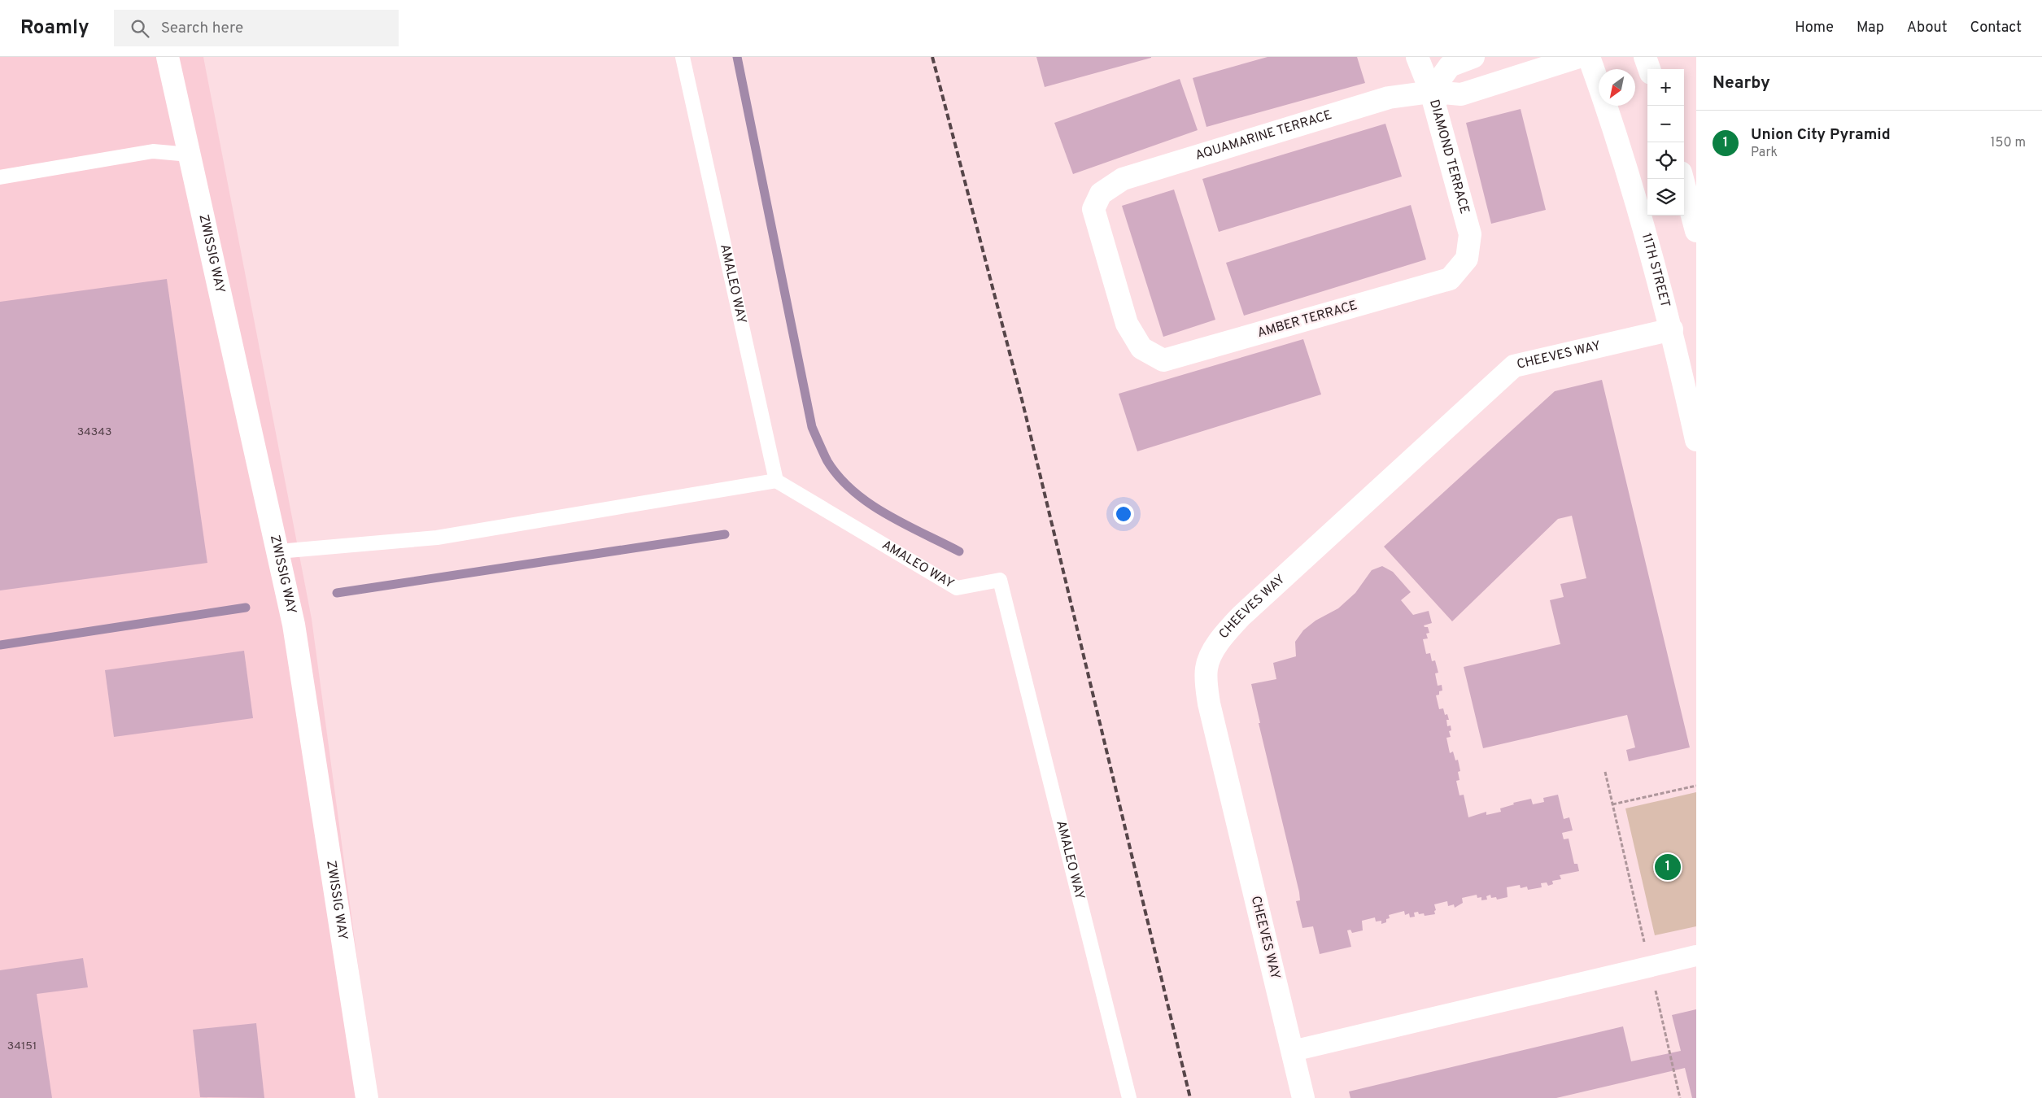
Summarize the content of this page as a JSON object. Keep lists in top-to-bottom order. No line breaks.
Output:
{"streets":{"street":["AQUAMARINE TERRACE","DIAMOND TERRACE","ZWISSIG WAY","11TH STREET","AMBER TERRACE","CHEEVES WAY"],"lane":["AMALEO WAY"]},"crossings":[["AQUAMARINE TERRACE","DIAMOND TERRACE"],["AQUAMARINE TERRACE","AMBER TERRACE"],["DIAMOND TERRACE","AMBER TERRACE"],["11TH STREET","CHEEVES WAY"]],"house_numbers":["34343","34151"],"north":"bottom left","page":{"header":"Roamly","search":"Search here","nav":["Home","Map","About","Contact"],"heading":"Nearby","map_buttons":["+","−"],"list":[{"mark":"1","name":"Union City Pyramid","note":"Park","value":"150 m"}],"pins":"1"}}
